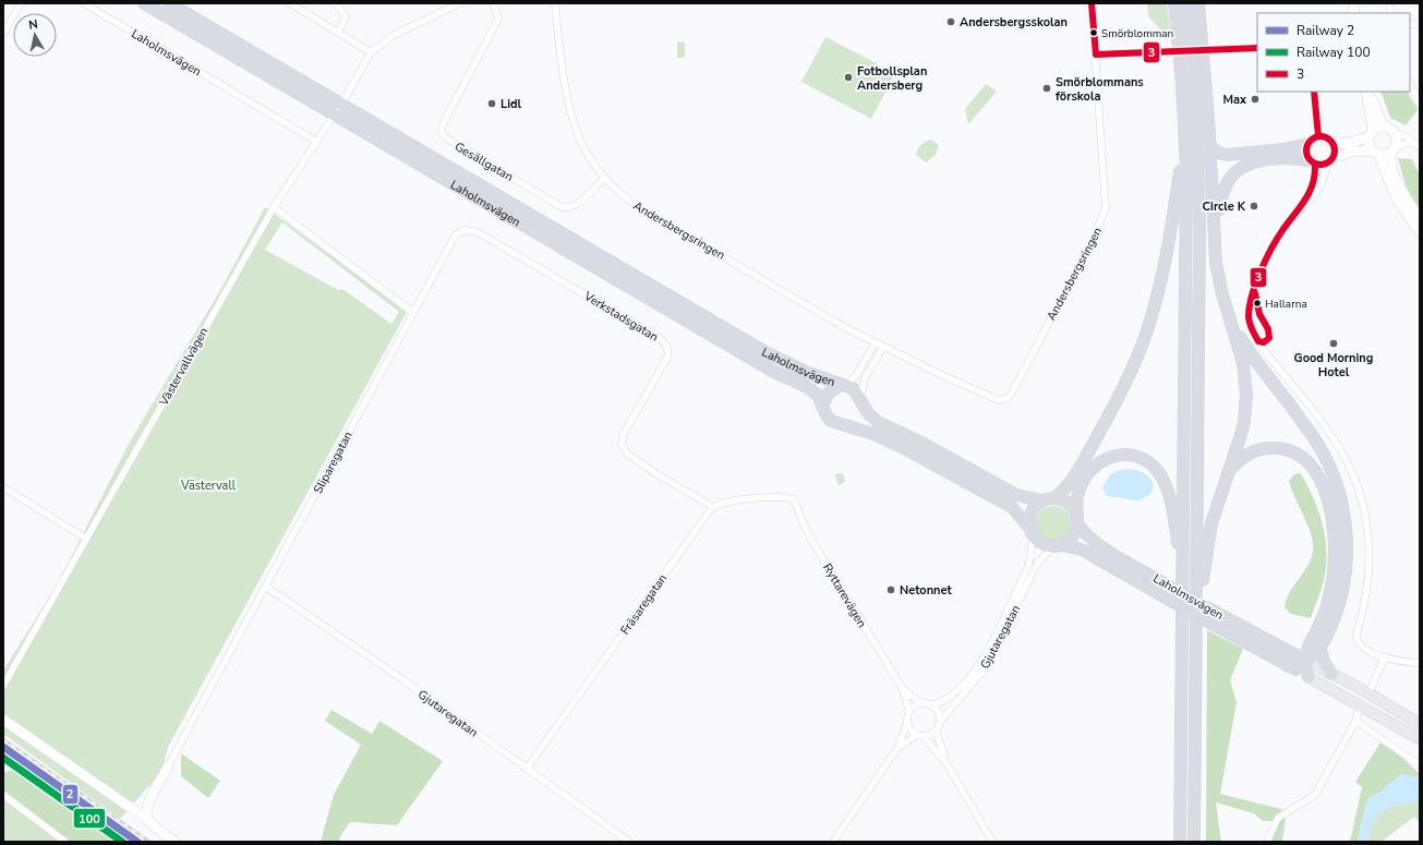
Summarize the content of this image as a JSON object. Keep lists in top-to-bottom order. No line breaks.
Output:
{"streets":{"highway":["Laholmsvägen"],"street":["Gesällgatan","Andersbergsringen","Verkstadsgatan","Västervallvägen","Sliparegatan","Ryttarevägen","Fräsaregatan","Gjutaregatan"]},"crossings":[["Laholmsvägen","Västervallvägen"],["Laholmsvägen","Gjutaregatan"],["Gesällgatan","Andersbergsringen"],["Verkstadsgatan","Sliparegatan"],["Verkstadsgatan","Ryttarevägen"],["Verkstadsgatan","Fräsaregatan"],["Sliparegatan","Gjutaregatan"],["Ryttarevägen","Fräsaregatan"],["Ryttarevägen","Gjutaregatan"],["Fräsaregatan","Gjutaregatan"]],"parks":["Västervall"],"places":["Andersbergsskolan","Smörblomman","Fotbollsplan Andersberg","Smörblommans förskola","Max","Lidl","Circle K","Hallarna","Good Morning Hotel","Netonnet"],"lines":["transit line 3","rail line 2","rail line 100"],"legend":["Railway 2","Railway 100","3"],"north":"top"}
